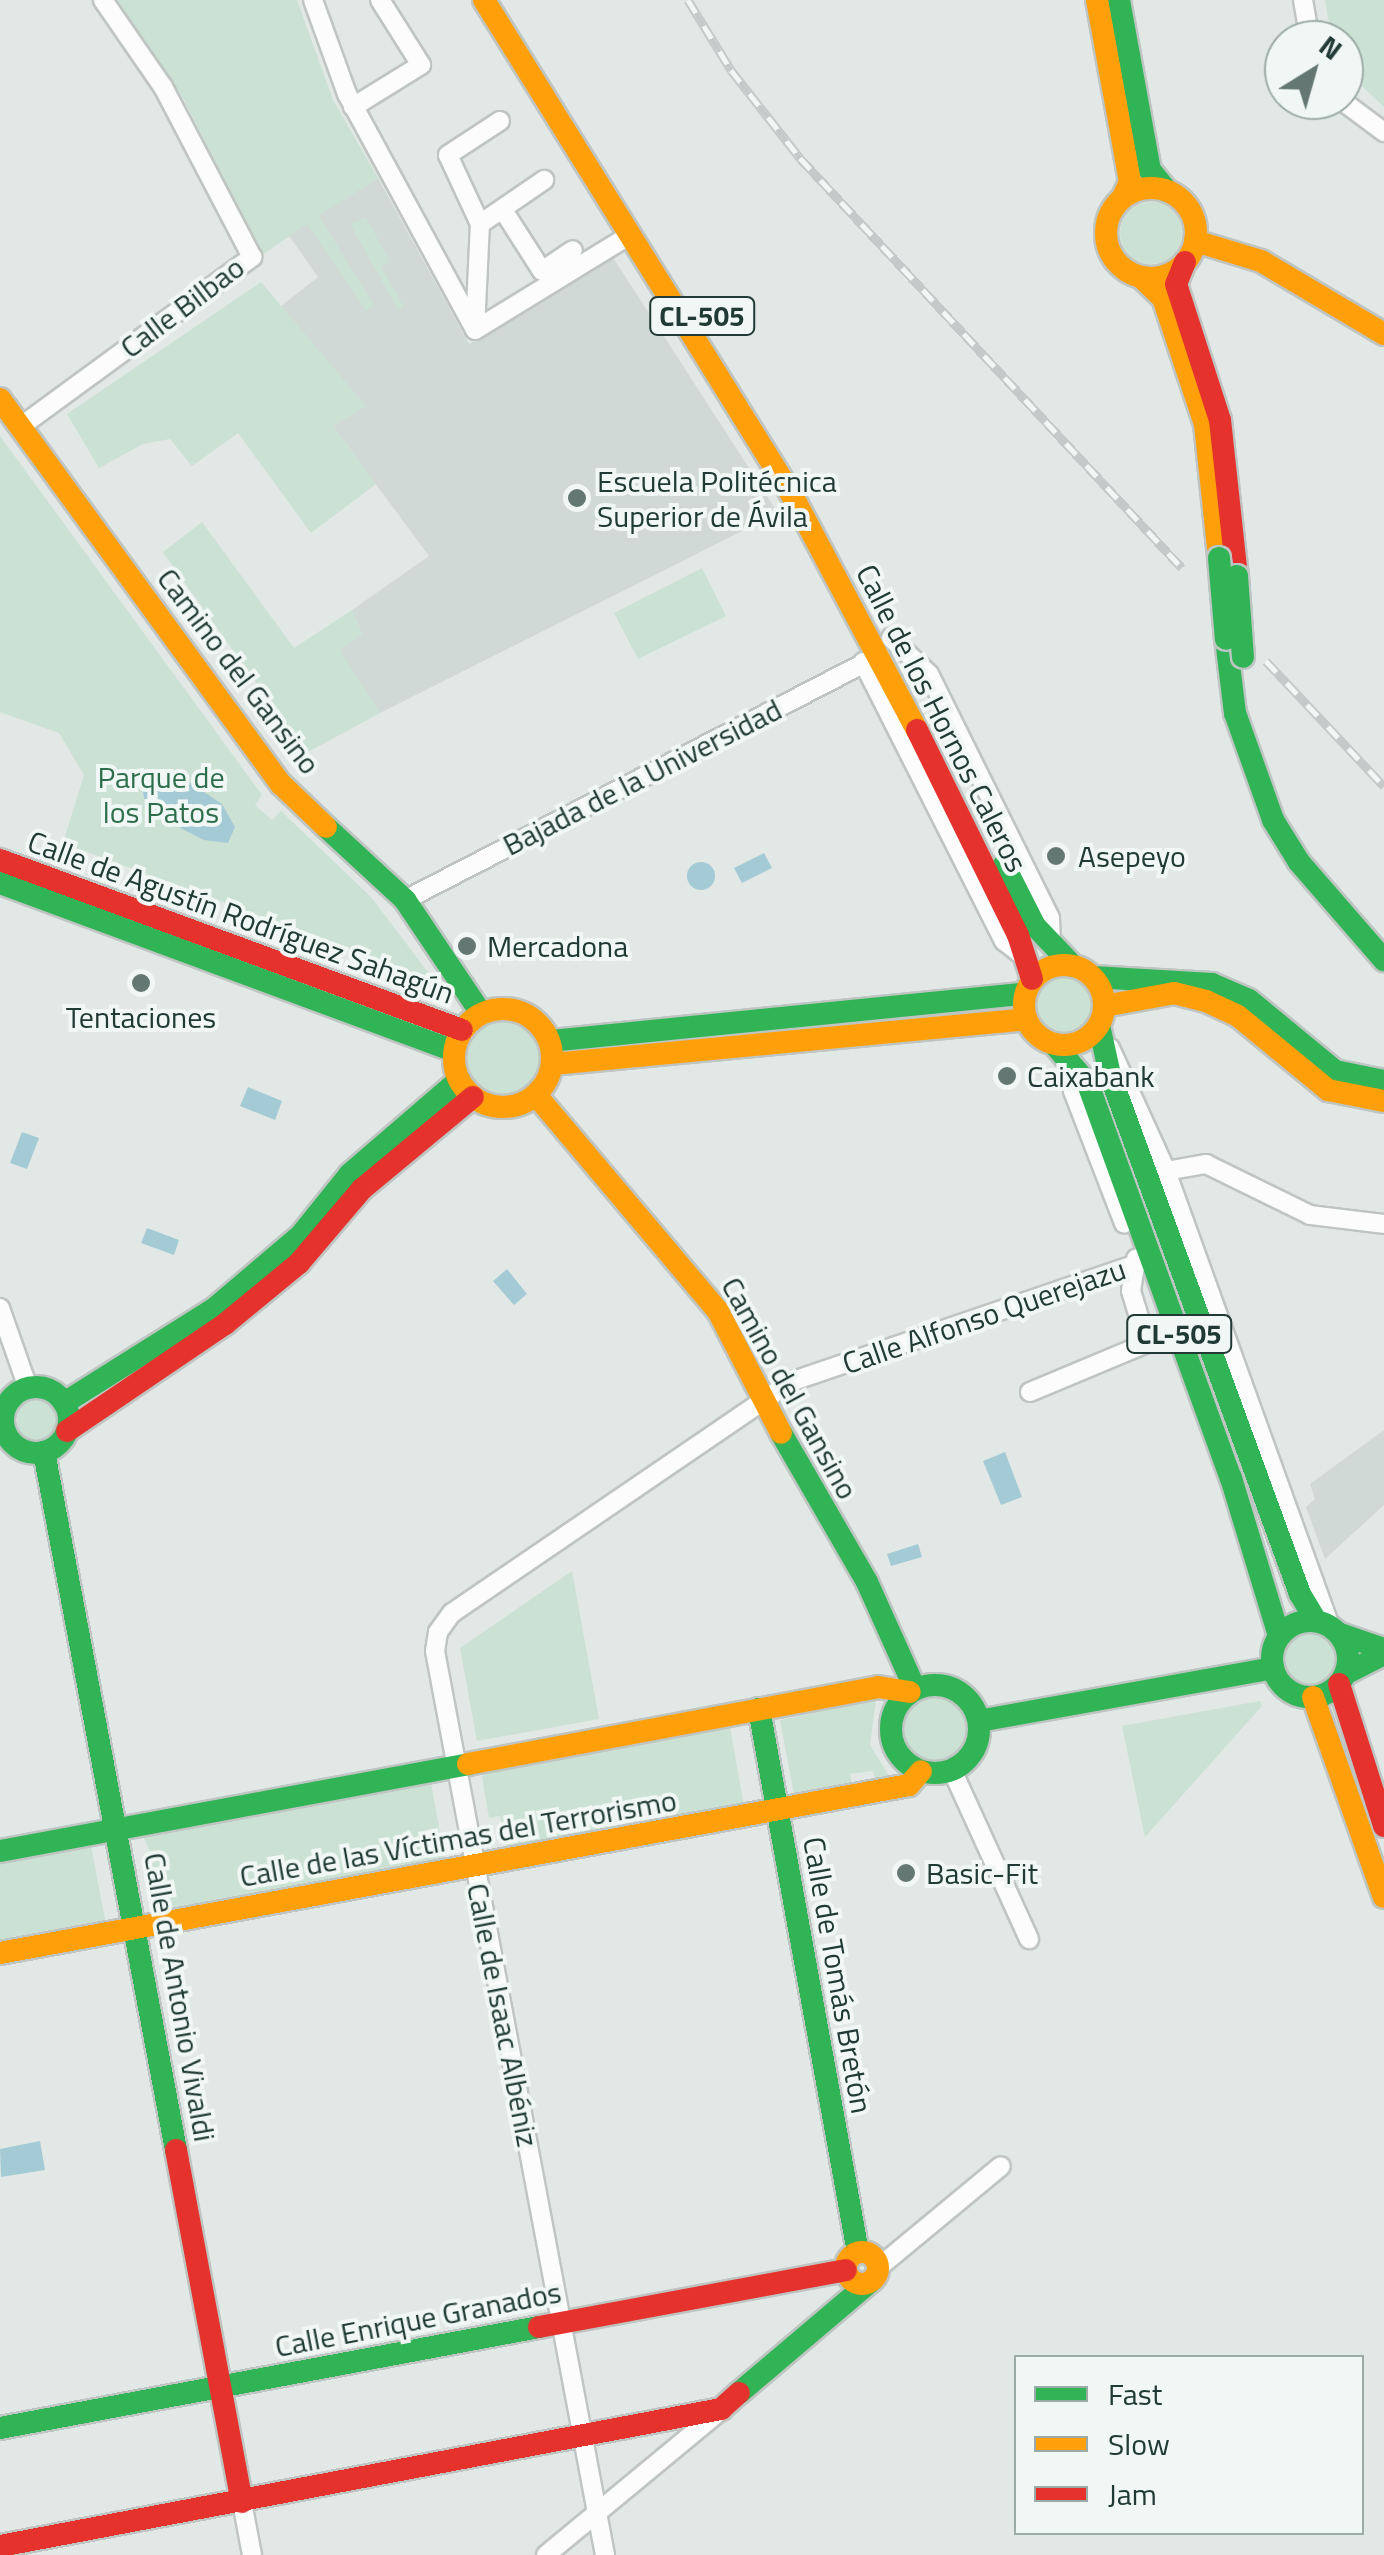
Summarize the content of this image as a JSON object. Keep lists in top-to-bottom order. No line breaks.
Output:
{"streets":{"main road":["CL-505","Camino del Gansino","Calle de los Hornos Caleros","Calle de Agustín Rodríguez Sahagún","Calle de las Víctimas del Terrorismo","Calle de Tomás Bretón","Calle de Antonio Vivaldi","Calle Enrique Granados"],"street":["Calle Bilbao","Bajada de la Universidad","Calle Alfonso Querejazu","Calle de Isaac Albéniz"]},"crossings":[["Calle Bilbao","Camino del Gansino"],["CL-505","Calle de los Hornos Caleros"],["CL-505","Calle Alfonso Querejazu"],["Camino del Gansino","Bajada de la Universidad"],["Camino del Gansino","Calle de Agustín Rodríguez Sahagún"],["Camino del Gansino","Calle Alfonso Querejazu"],["Camino del Gansino","Calle de las Víctimas del Terrorismo"],["Camino del Gansino","Calle de Isaac Albéniz"],["Calle de los Hornos Caleros","Bajada de la Universidad"],["Calle Alfonso Querejazu","Calle de Isaac Albéniz"],["Calle de las Víctimas del Terrorismo","Calle de Tomás Bretón"],["Calle de las Víctimas del Terrorismo","Calle de Antonio Vivaldi"],["Calle de las Víctimas del Terrorismo","Calle de Isaac Albéniz"],["Calle de Tomás Bretón","Calle Enrique Granados"],["Calle de Antonio Vivaldi","Calle Enrique Granados"],["Calle de Isaac Albéniz","Calle Enrique Granados"]],"parks":["Parque de los Patos"],"places":["Escuela Politécnica Superior de Ávila","Asepeyo","Mercadona","Tentaciones","Caixabank","Basic-Fit"],"legend":["Fast","Slow","Jam"],"north":"top right"}
